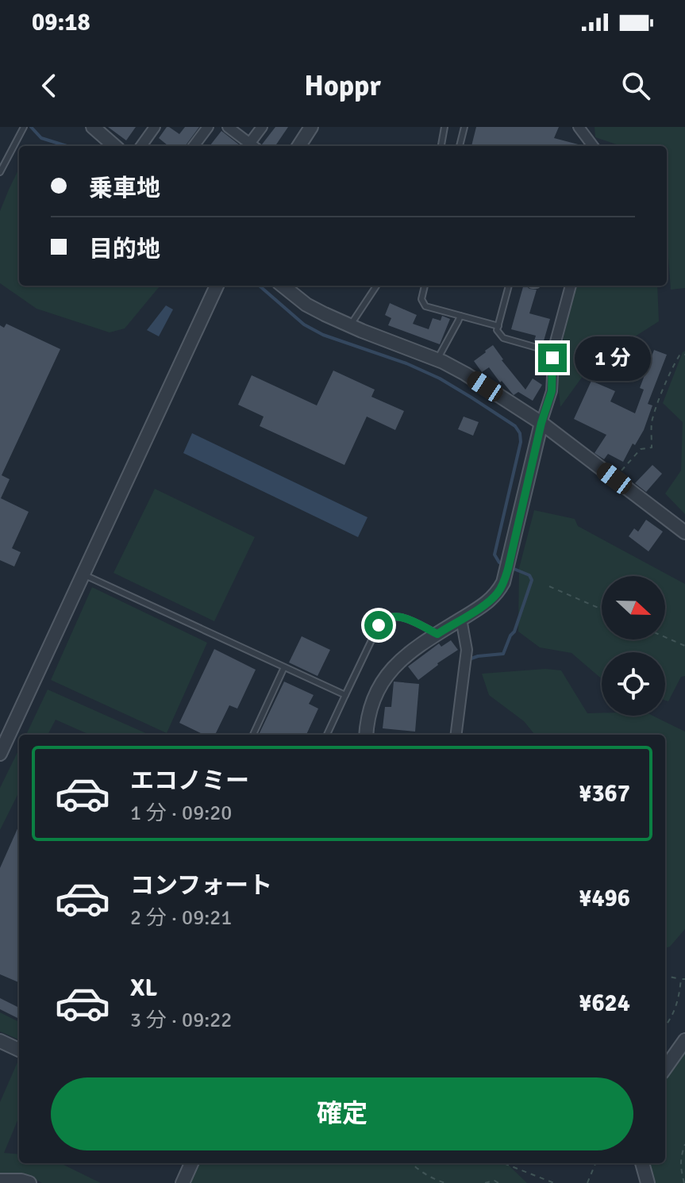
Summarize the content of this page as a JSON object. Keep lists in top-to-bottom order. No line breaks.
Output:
{"north":"right","page":{"status":"09:18","header":"Hoppr","banner":["乗車地","目的地"],"bubble":"1 分","list":[{"name":"エコノミー","note":"1 分 · 09:20","value":"¥367"},{"name":"コンフォート","note":"2 分 · 09:21","value":"¥496"},{"name":"XL","note":"3 分 · 09:22","value":"¥624"}],"buttons":"確定"}}
